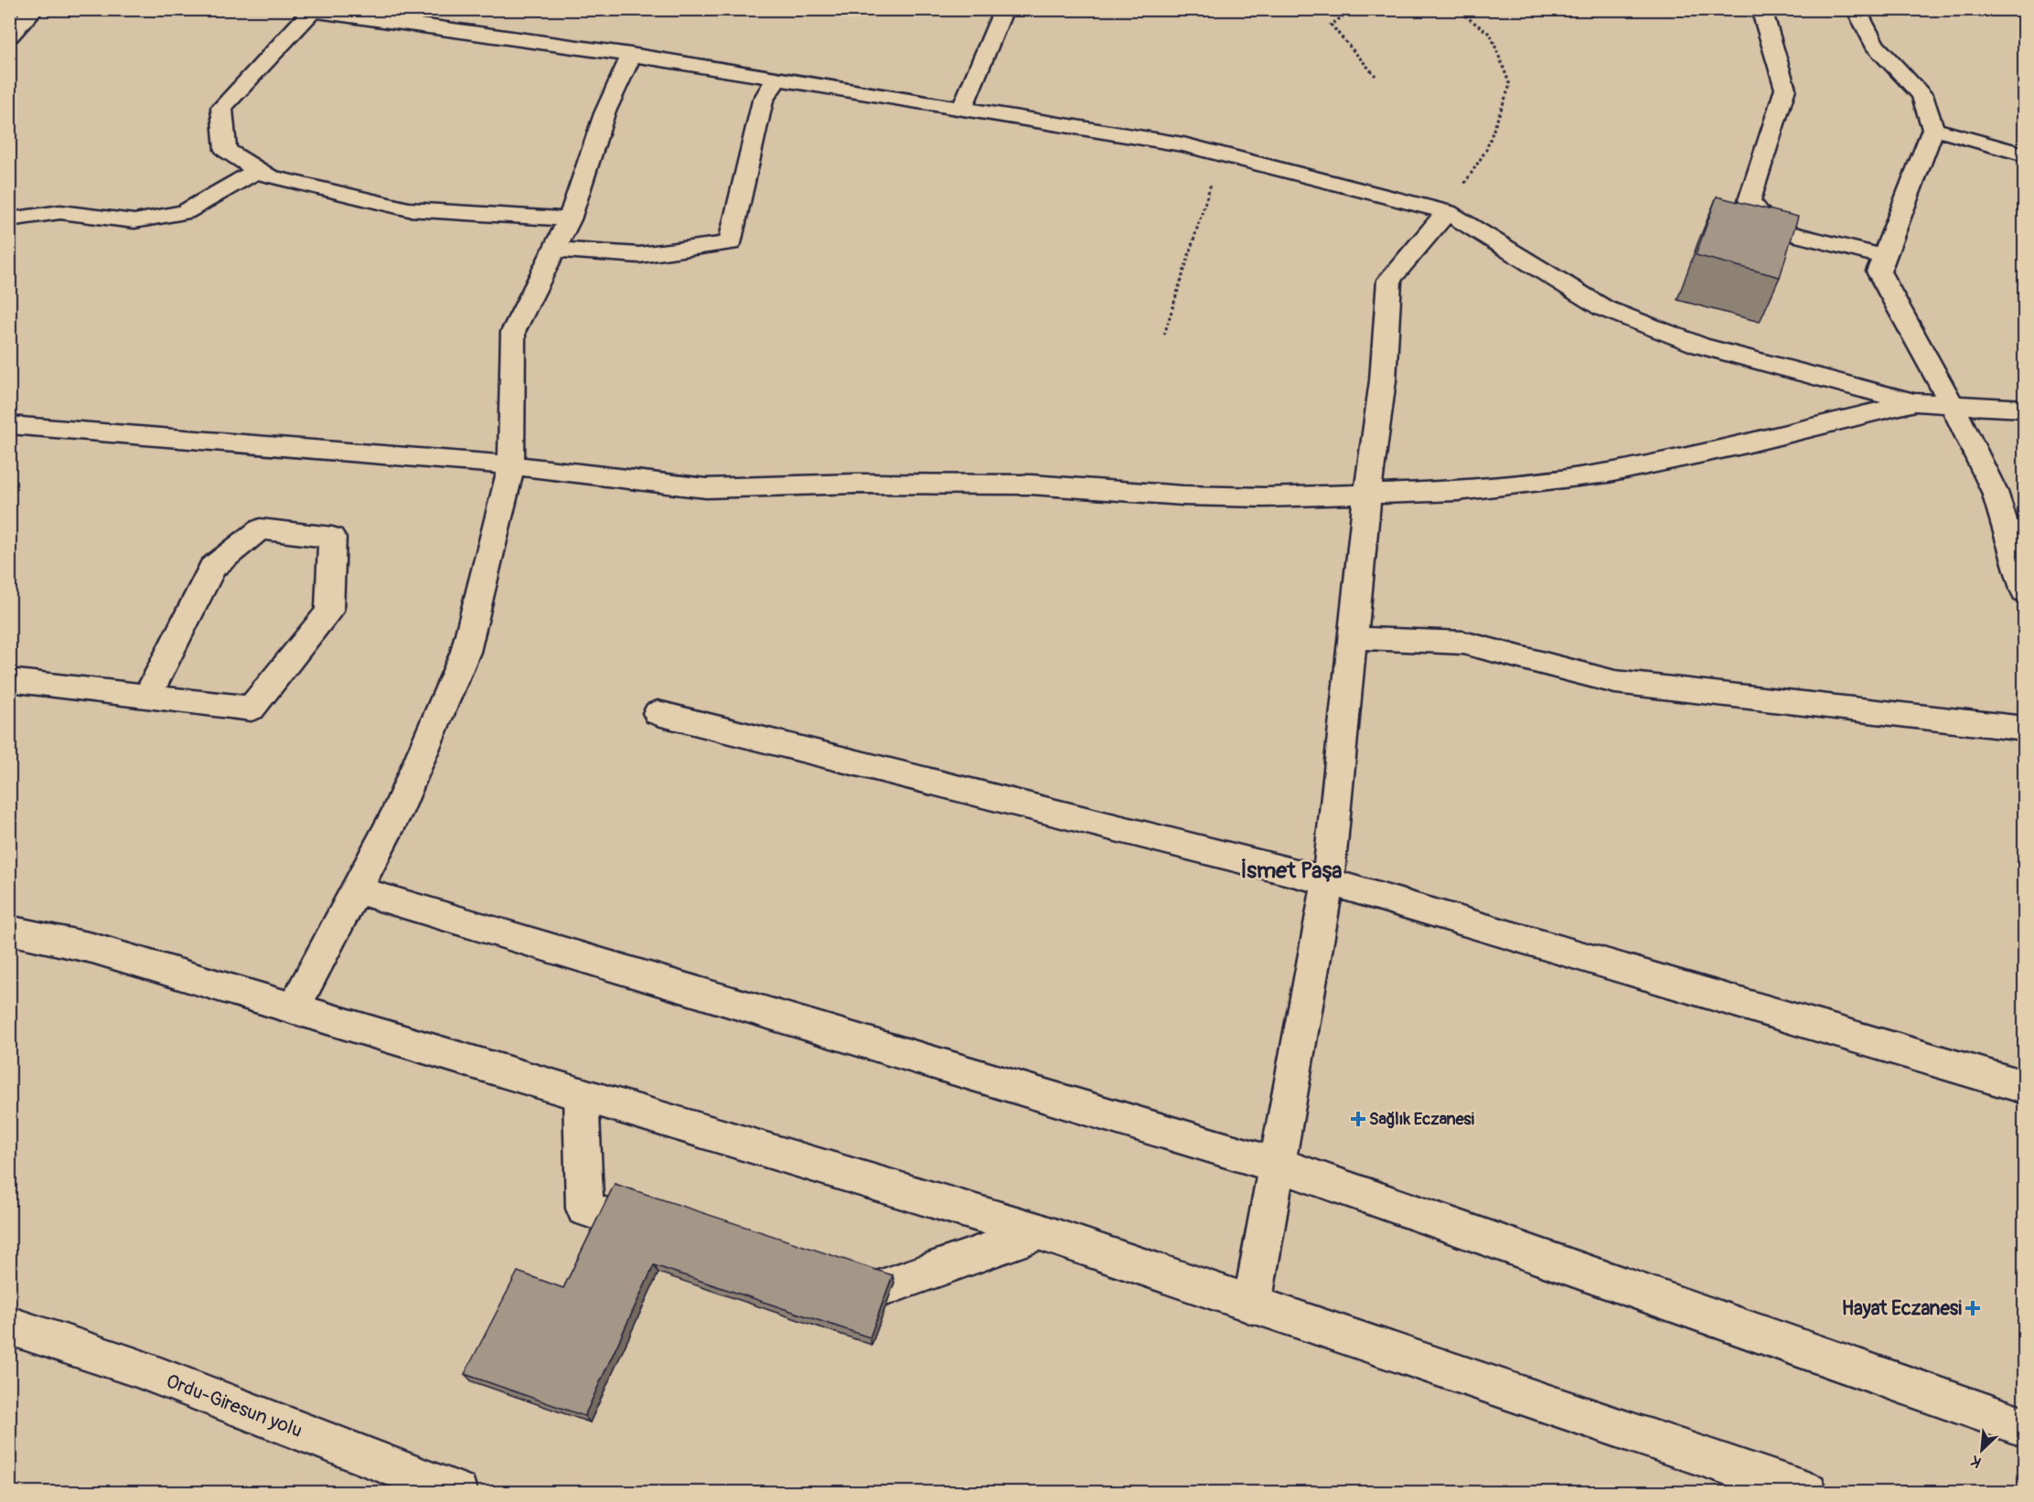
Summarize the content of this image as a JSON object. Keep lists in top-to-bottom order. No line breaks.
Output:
{"streets":{"main road":["Ordu-Giresun yolu"]},"districts":["İsmet Paşa"],"places":{"health":["Sağlık Eczanesi","Hayat Eczanesi"]},"north":"bottom left"}
